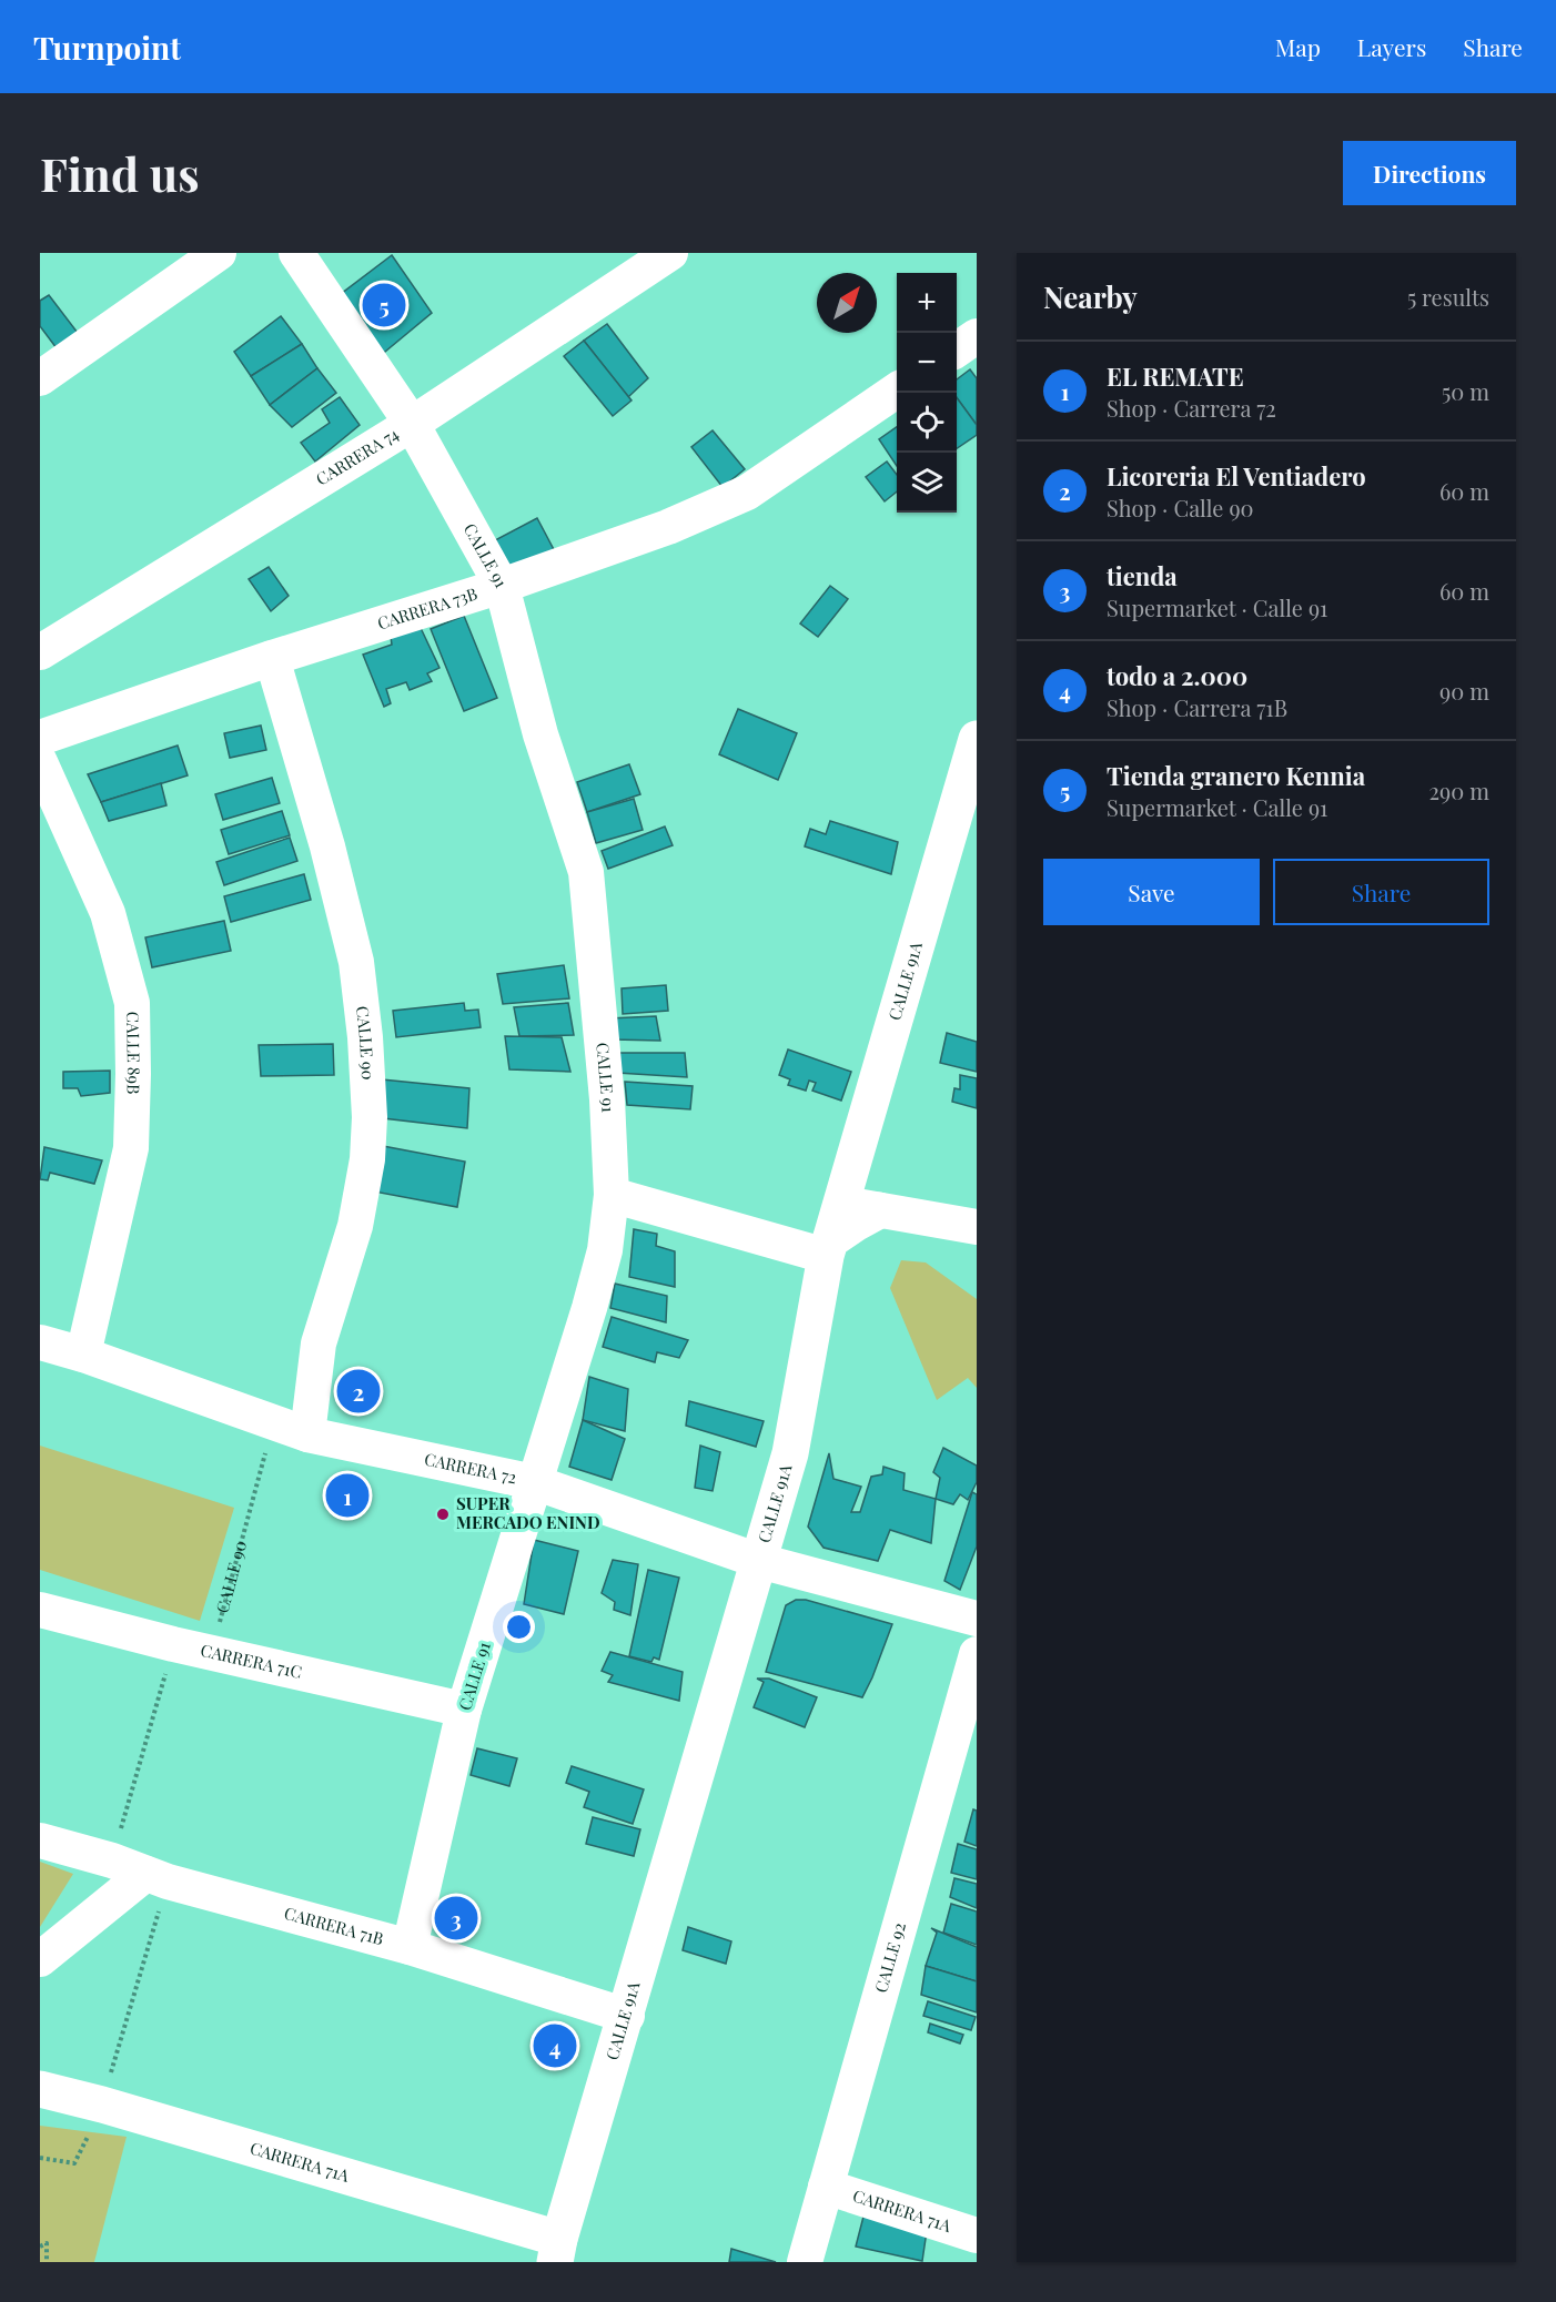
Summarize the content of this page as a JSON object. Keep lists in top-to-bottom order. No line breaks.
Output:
{"streets":{"street":["CARRERA 74","CALLE 91","CARRERA 73B","CALLE 91A","CALLE 90","CALLE 89B","CARRERA 72","CARRERA 71C","CARRERA 71B","CALLE 92","CARRERA 71A"]},"crossings":[["CARRERA 74","CALLE 91"],["CALLE 91","CARRERA 73B"],["CALLE 91","CARRERA 72"],["CALLE 91","CARRERA 71C"],["CALLE 91","CARRERA 71B"],["CARRERA 73B","CALLE 90"],["CALLE 91A","CARRERA 72"],["CALLE 91A","CARRERA 71B"],["CALLE 91A","CARRERA 71A"],["CALLE 90","CARRERA 72"],["CALLE 90","CARRERA 71C"],["CALLE 89B","CARRERA 72"],["CALLE 92","CARRERA 71A"]],"places":["SUPER MERCADO ENIND"],"north":"top right","page":{"header":"Turnpoint","nav":["Map","Layers","Share"],"buttons":["Directions",["Save","Share"]],"title":"Find us","heading":["Nearby","5 results"],"map_buttons":["+","−"],"pins":["5","2","1","3","4"],"list":[{"mark":"1","name":"EL REMATE","note":"Shop · Carrera 72","value":"50 m"},{"mark":"2","name":"Licoreria El Ventiadero","note":"Shop · Calle 90","value":"60 m"},{"mark":"3","name":"tienda","note":"Supermarket · Calle 91","value":"60 m"},{"mark":"4","name":"todo a 2.000","note":"Shop · Carrera 71B","value":"90 m"},{"mark":"5","name":"Tienda granero Kennia","note":"Supermarket · Calle 91","value":"290 m"}]}}
